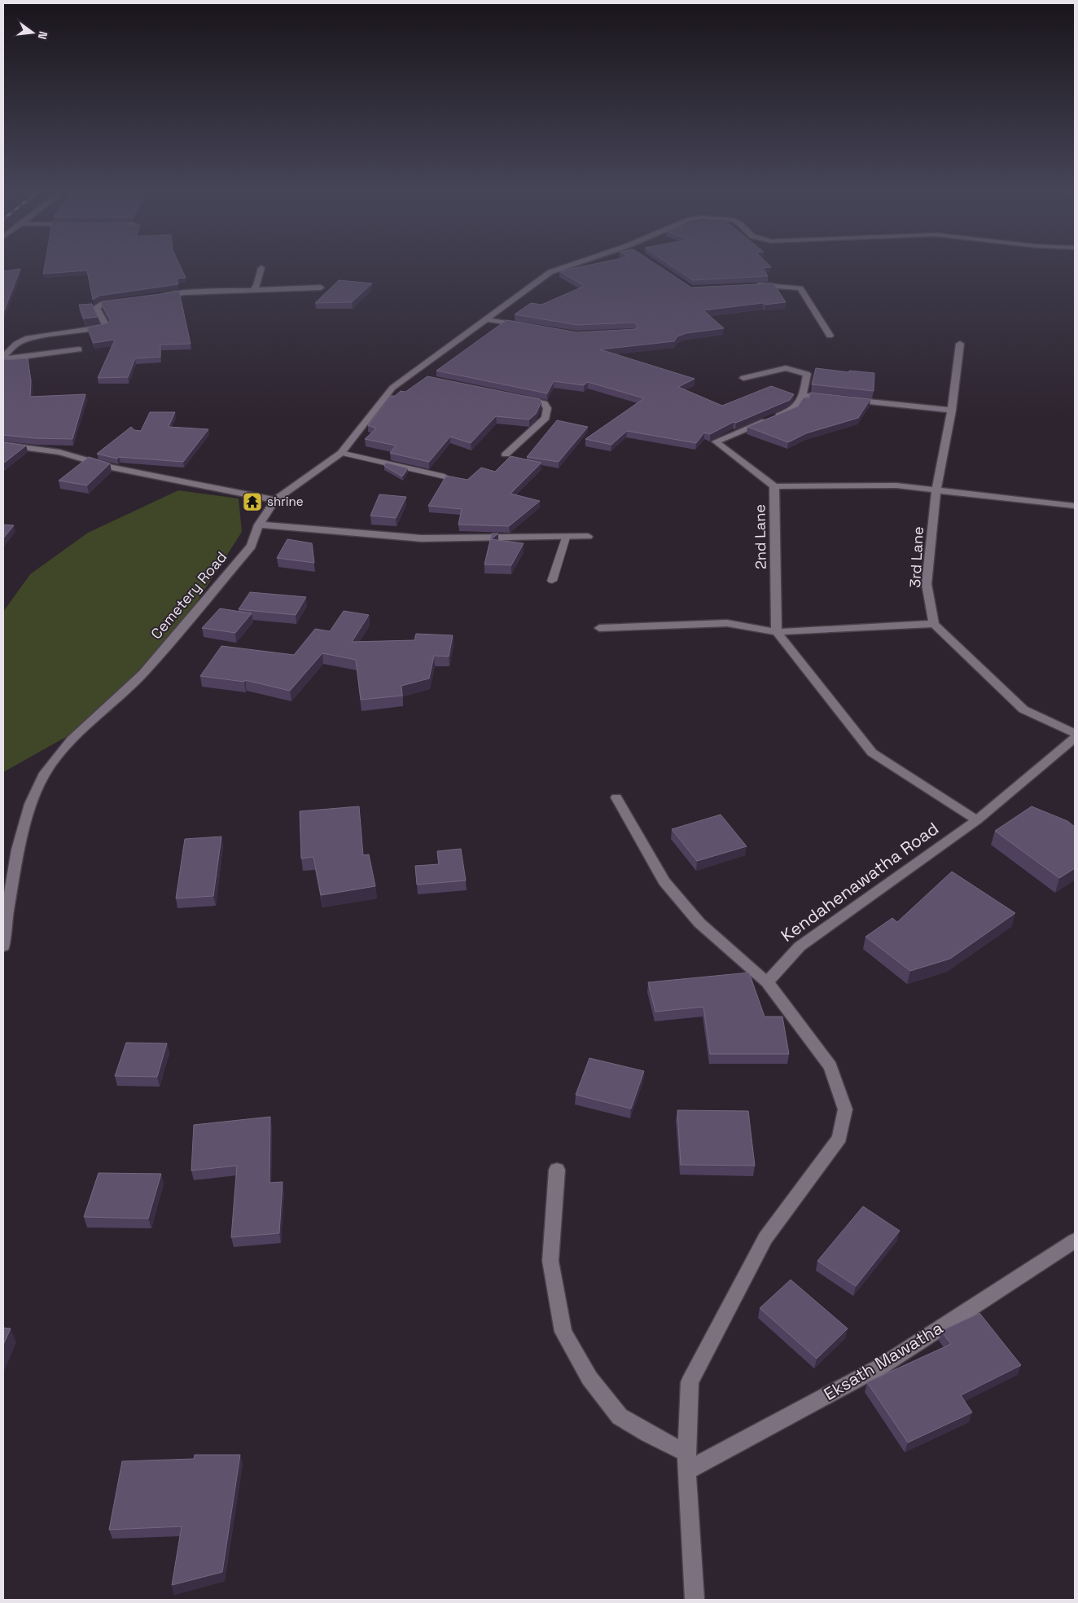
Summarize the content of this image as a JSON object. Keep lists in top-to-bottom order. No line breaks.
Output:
{"streets":{"street":["2nd Lane","3rd Lane","Cemetery Road","Kendahenawatha Road","Eksath Mawatha"]},"places":{"temple":["shrine"]},"north":"right"}
